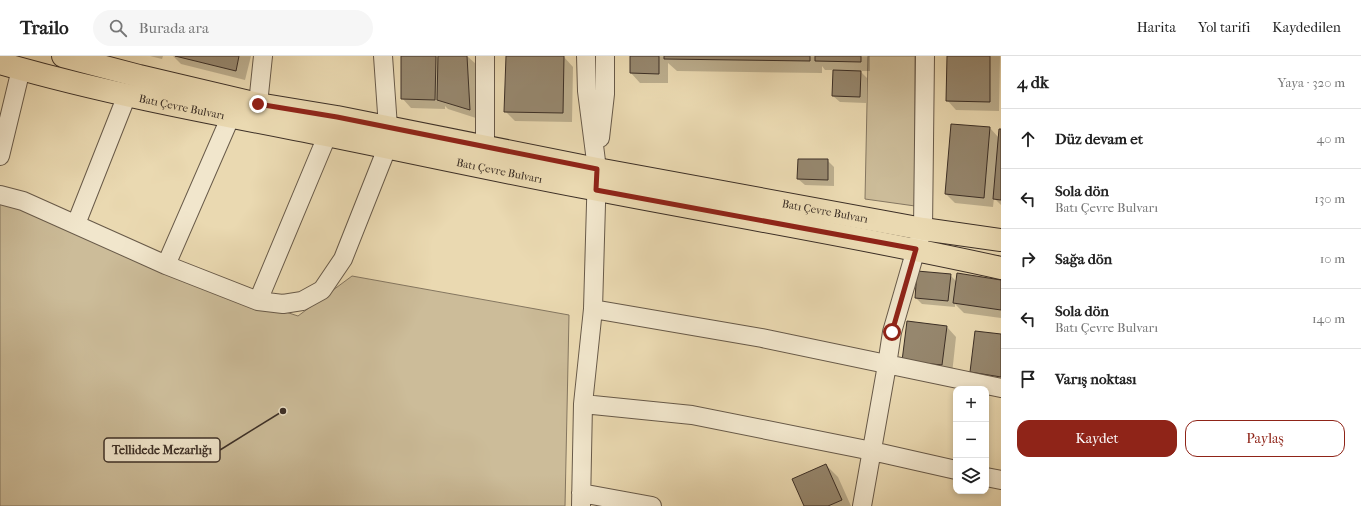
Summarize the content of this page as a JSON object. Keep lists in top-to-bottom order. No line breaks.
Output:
{"streets":{"main road":["Batı Çevre Bulvarı"]},"places":["Tellidede Mezarlığı"],"page":{"header":"Trailo","search":"Burada ara","nav":["Harita","Yol tarifi","Kaydedilen"],"heading":["4 dk","Yaya · 320 m"],"list":[["Düz devam et","40 m"],["Sola dön","Batı Çevre Bulvarı","130 m"],["Sağa dön","10 m"],["Sola dön","Batı Çevre Bulvarı","140 m"],"Varış noktası"],"map_buttons":["+","−"],"buttons":["Kaydet","Paylaş"]}}
